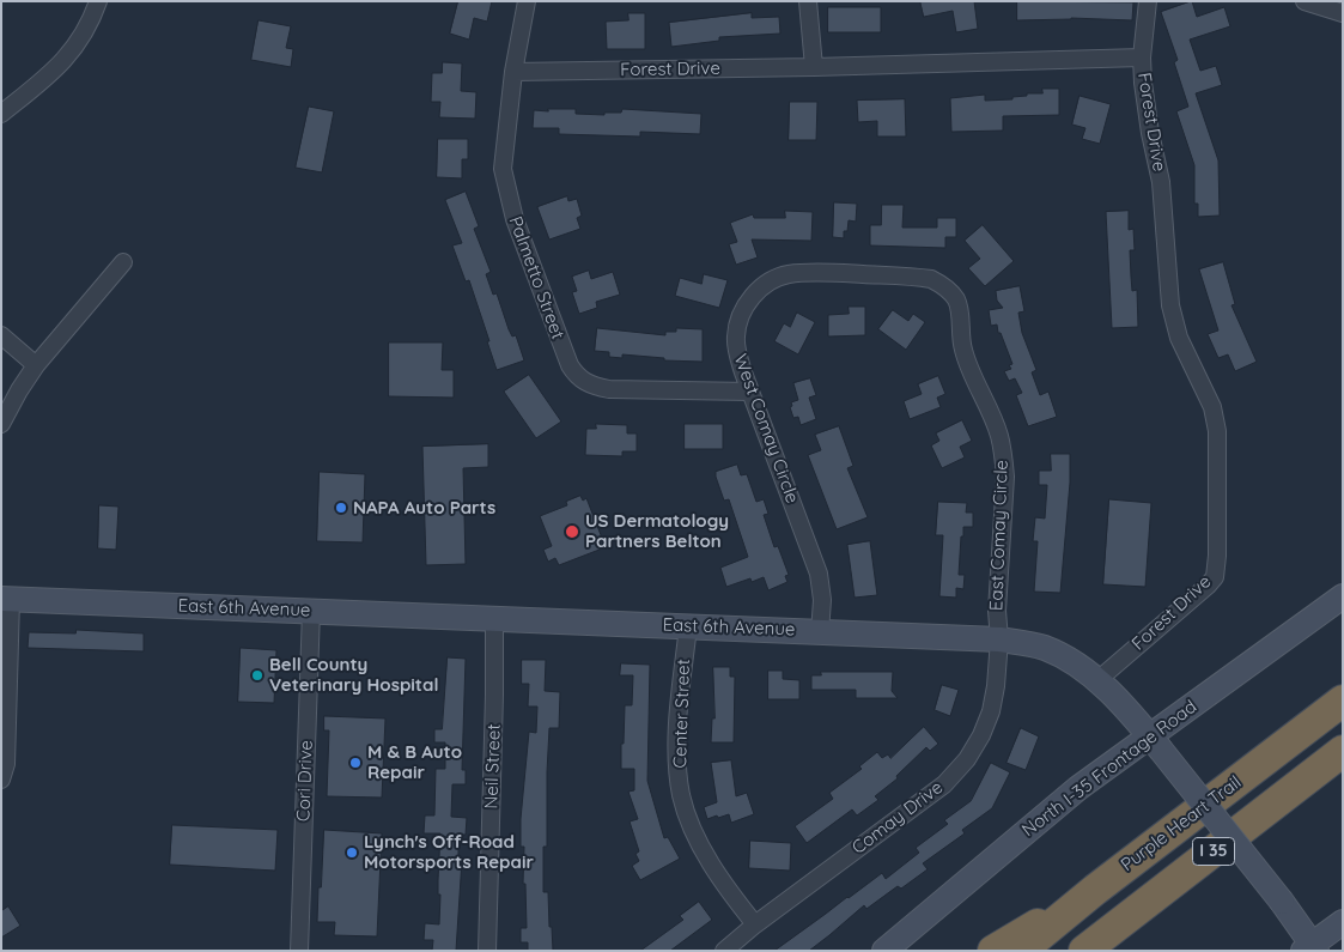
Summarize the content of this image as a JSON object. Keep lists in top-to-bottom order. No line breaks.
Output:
{"streets":{"highway":["Purple Heart Trail","I 35"],"main road":["East 6th Avenue","North I-35 Frontage Road"],"street":["Forest Drive","Palmetto Street","West Comay Circle","East Comay Circle","Center Street","Neil Street","Cori Drive","Comay Drive"]},"crossings":[["Forest Drive","Palmetto Street"],["Forest Drive","East 6th Avenue"],["Palmetto Street","West Comay Circle"],["West Comay Circle","East Comay Circle"],["West Comay Circle","East 6th Avenue"],["East Comay Circle","East 6th Avenue"],["East Comay Circle","Comay Drive"],["East 6th Avenue","Center Street"],["East 6th Avenue","Neil Street"],["East 6th Avenue","North I-35 Frontage Road"],["East 6th Avenue","Cori Drive"],["East 6th Avenue","Comay Drive"],["Center Street","Comay Drive"]],"places":["NAPA Auto Parts","US Dermatology Partners Belton","Bell County Veterinary Hospital","M & B Auto Repair","Lynch's Off-Road Motorsports Repair"]}
